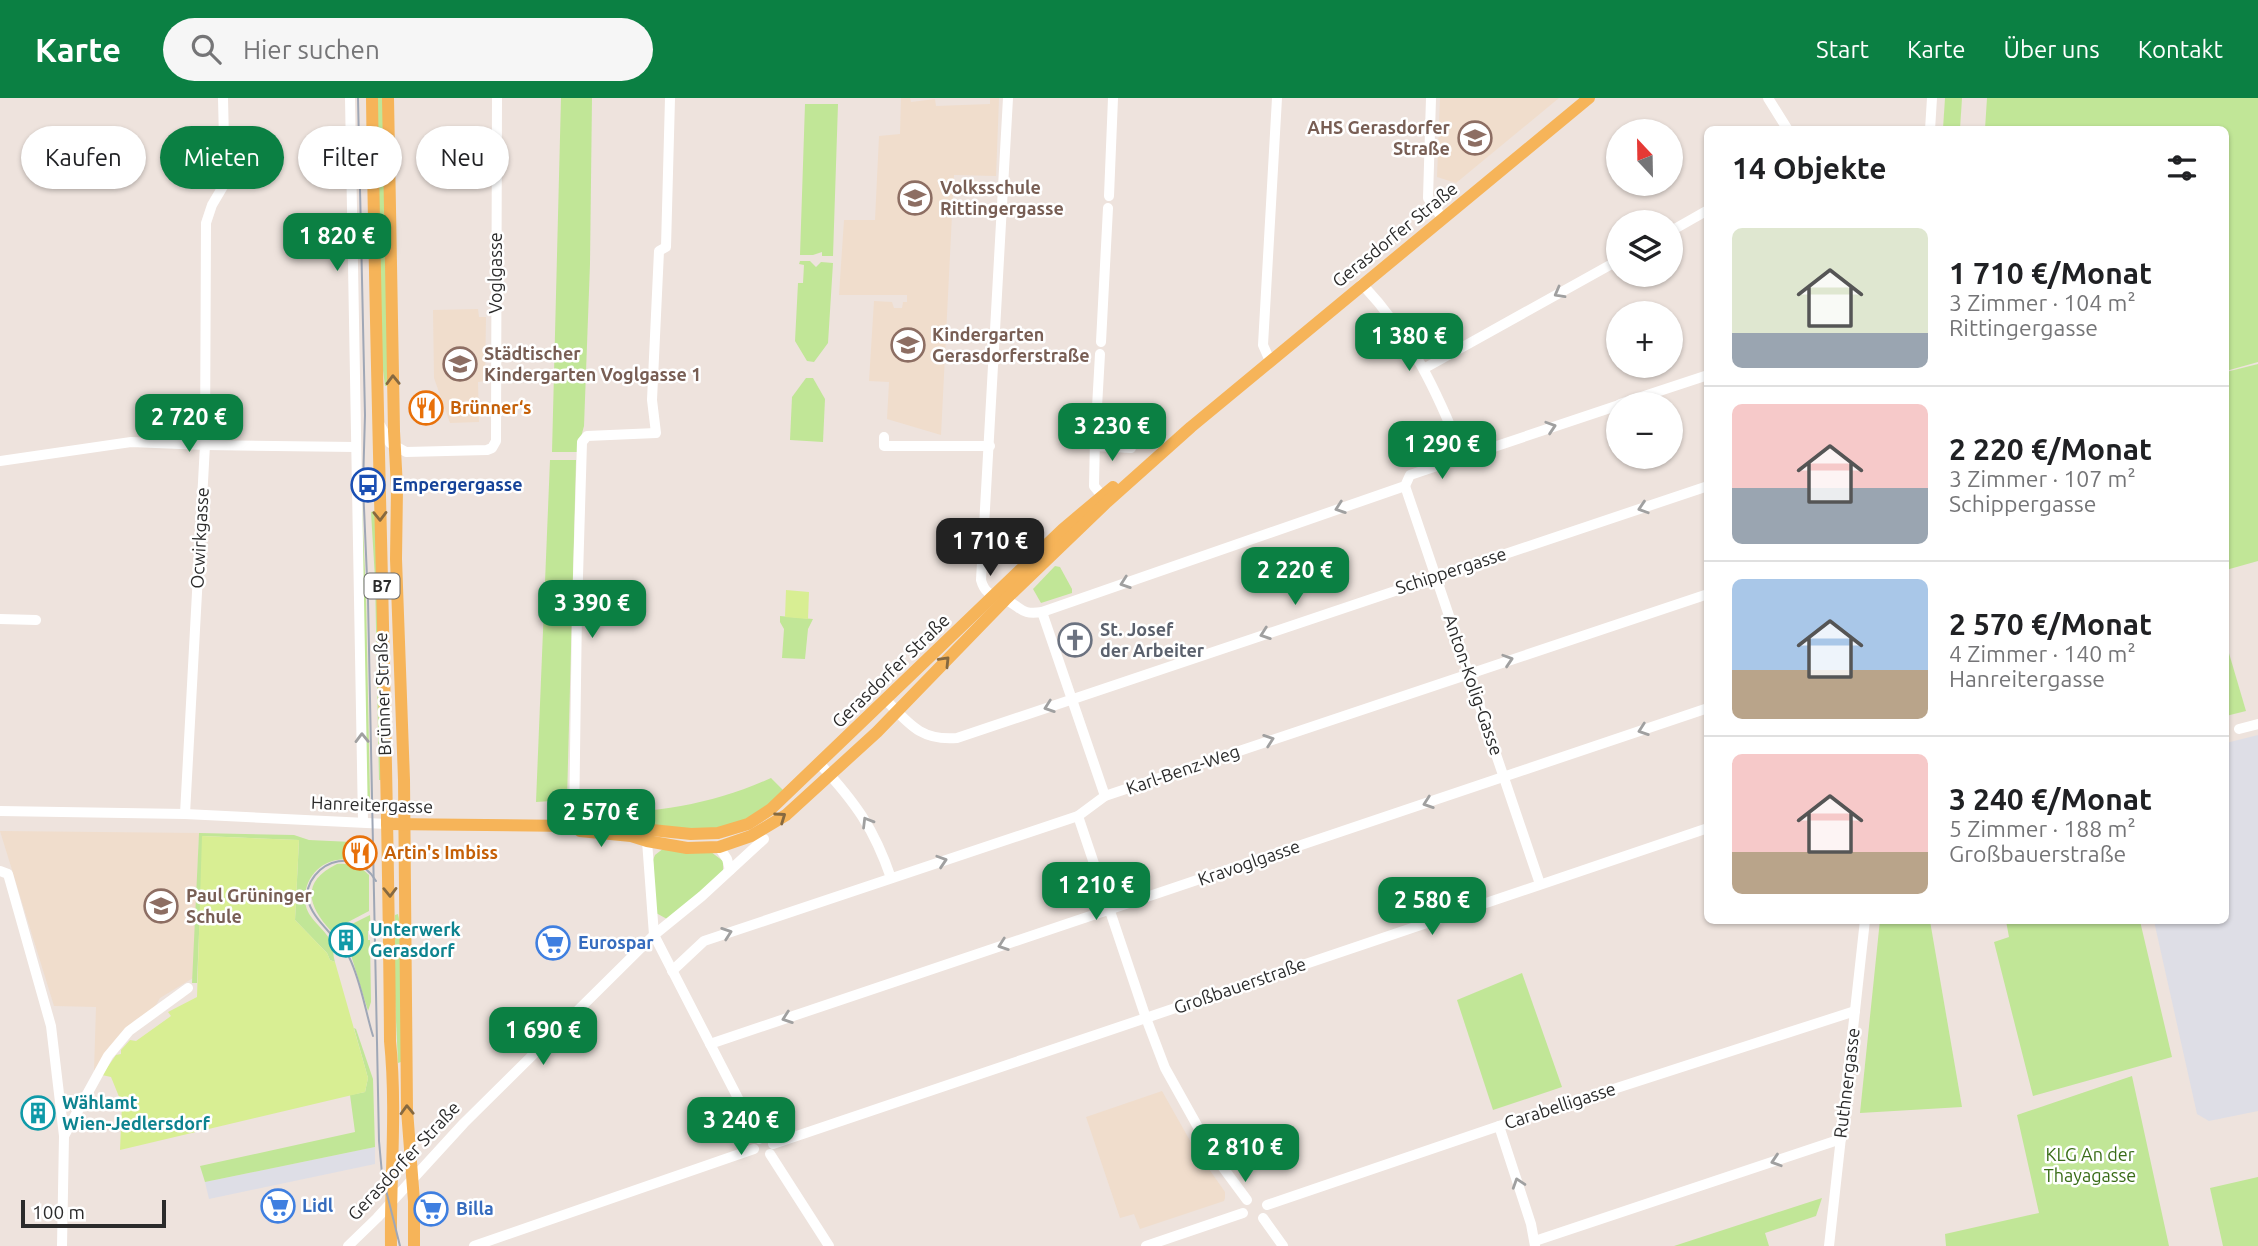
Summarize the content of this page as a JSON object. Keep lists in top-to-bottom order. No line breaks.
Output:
{"streets":{"main road":["Gerasdorfer Straße","B7","Brünner Straße","Hanreitergasse"],"street":["Voglgasse","Ocwirkgasse","Schippergasse","Anton-Kolig-Gasse","Karl-Benz-Weg","Kravoglgasse","Großbauerstraße","Ruthnergasse","Carabelligasse"]},"crossings":[["Gerasdorfer Straße","Schippergasse"],["Gerasdorfer Straße","Brünner Straße"],["Gerasdorfer Straße","Hanreitergasse"],["Voglgasse","Brünner Straße"],["Ocwirkgasse","Hanreitergasse"],["Schippergasse","Anton-Kolig-Gasse"],["Anton-Kolig-Gasse","Karl-Benz-Weg"],["Anton-Kolig-Gasse","Kravoglgasse"],["Anton-Kolig-Gasse","Großbauerstraße"],["Brünner Straße","Hanreitergasse"],["Ruthnergasse","Carabelligasse"]],"one_way":["Karl-Benz-Weg","Kravoglgasse"],"parks":["KLG An der Thayagasse"],"places":{"school or university":["AHS Gerasdorfer Straße","Volksschule Rittingergasse","Kindergarten Gerasdorferstraße","Städtischer Kindergarten Voglgasse 1","Paul Grüninger Schule"],"restaurant":["Brünner‘s","Artin's Imbiss"],"bus stop":["Empergergasse"],"church":["St. Josef der Arbeiter"],"building":["Unterwerk Gerasdorf","Wählamt Wien-Jedlersdorf"],"supermarket":["Eurospar","Lidl","Billa"]},"scale_bar":"100 m","north":"top","page":{"header":"Karte","search":"Hier suchen","nav":["Start","Karte","Über uns","Kontakt"],"map_buttons":["+","−"],"chip":["Kaufen","Mieten","Filter","Neu"],"heading":"14 Objekte","list":[{"name":"1 710 €/Monat","note":"3 Zimmer · 104 m² · Rittingergasse"},{"name":"2 220 €/Monat","note":"3 Zimmer · 107 m² · Schippergasse"},{"name":"2 570 €/Monat","note":"4 Zimmer · 140 m² · Hanreitergasse"},{"name":"3 240 €/Monat","note":"5 Zimmer · 188 m² · Großbauerstraße"}],"price":["1 820 €","1 380 €","2 720 €","3 230 €","1 290 €","1 710 €","2 220 €","3 390 €","2 570 €","1 210 €","2 580 €","1 690 €","3 240 €","2 810 €"],"scale":"100 m"}}
